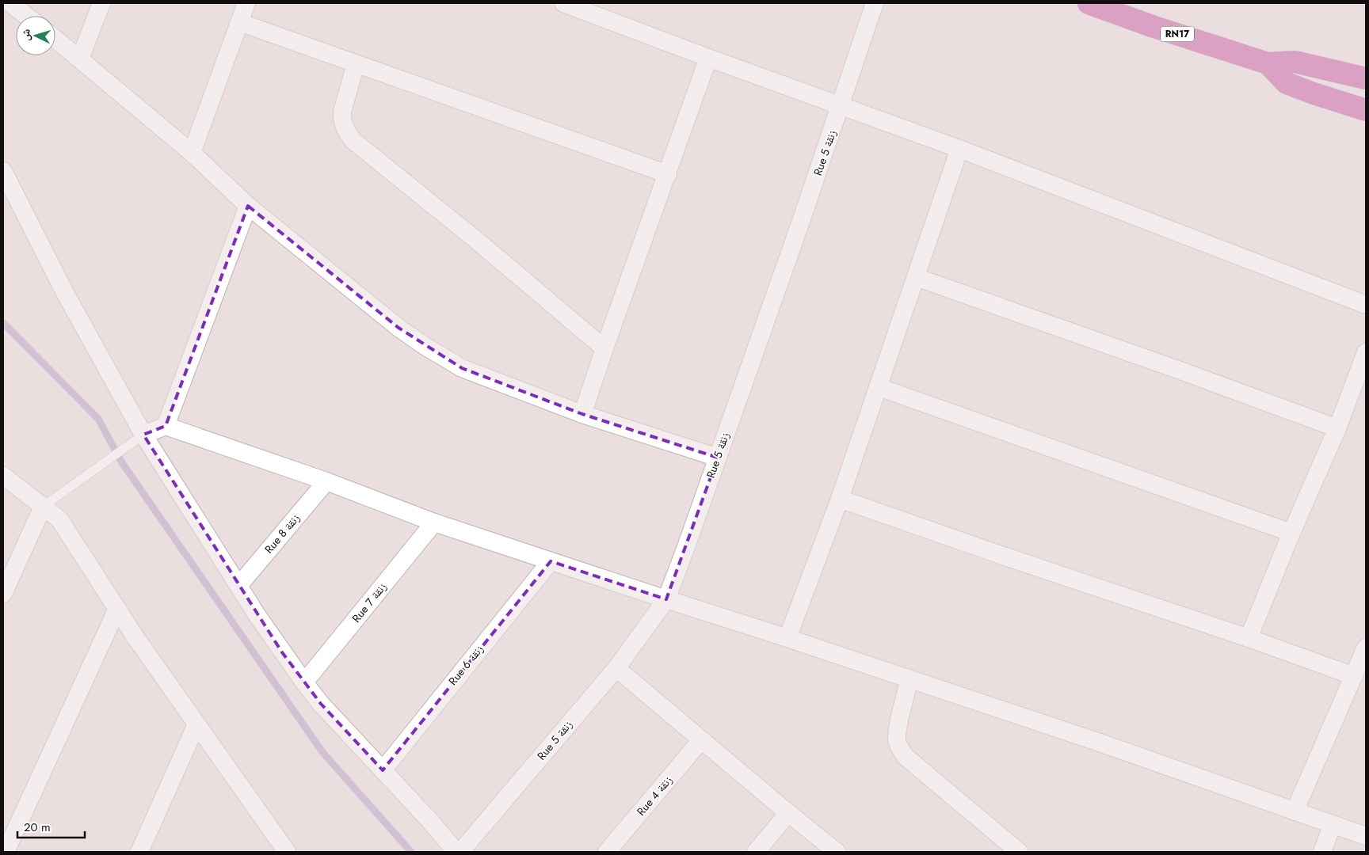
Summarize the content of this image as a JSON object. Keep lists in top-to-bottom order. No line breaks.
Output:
{"streets":{"highway":["RN17"],"street":["Rue 5 زنقة","Rue 8 زنقة","Rue 7 زنقة","Rue 6 زنقة","Rue 4 زنقة"]},"scale_bar":"20 m","north":"left"}
